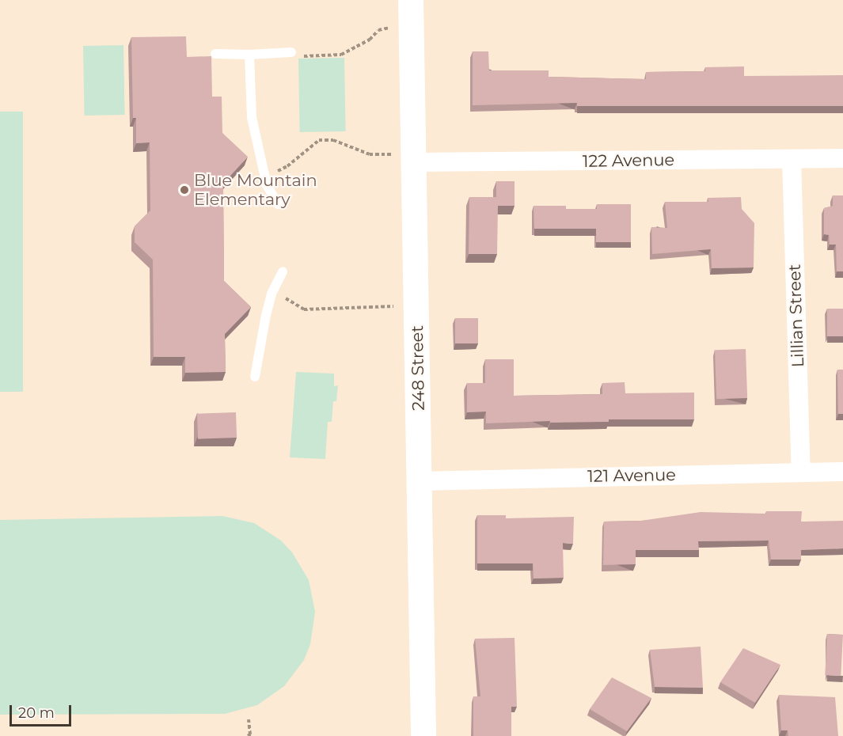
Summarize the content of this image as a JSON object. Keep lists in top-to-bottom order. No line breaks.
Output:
{"streets":{"street":["122 Avenue","Lillian Street","248 Street","121 Avenue"]},"crossings":[["122 Avenue","Lillian Street"],["122 Avenue","248 Street"],["Lillian Street","121 Avenue"],["248 Street","121 Avenue"]],"places":["Blue Mountain Elementary"],"scale_bar":"20 m"}
